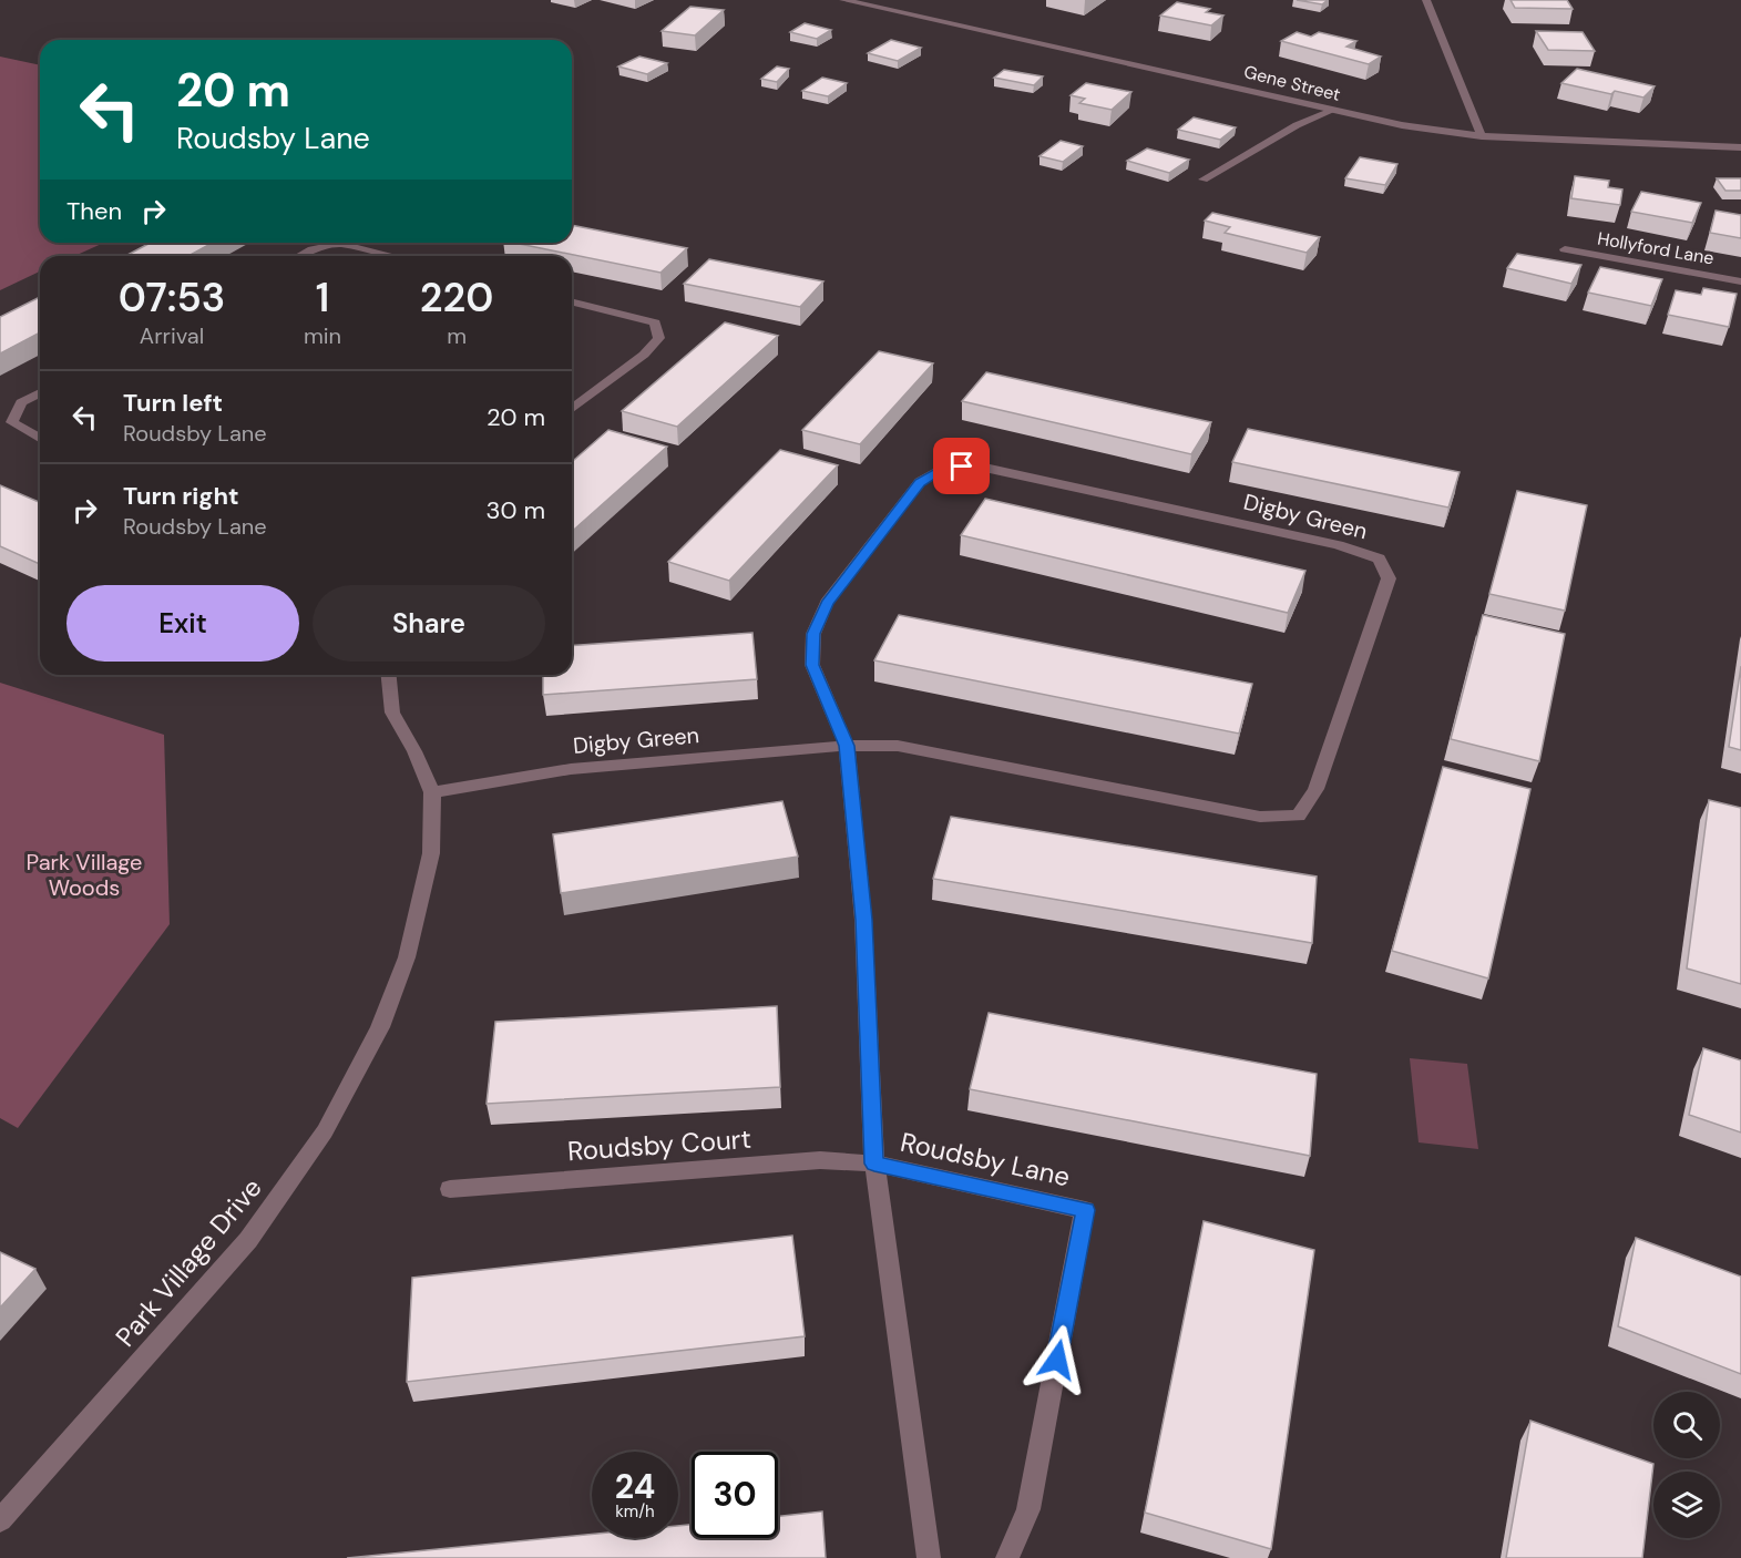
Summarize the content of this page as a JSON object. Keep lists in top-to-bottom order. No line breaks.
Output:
{"streets":{"street":["Gene Street","Hollyford Lane","Digby Green","Roudsby Court","Roudsby Lane","Park Village Drive"]},"crossings":[["Digby Green","Roudsby Lane"],["Digby Green","Park Village Drive"],["Roudsby Court","Roudsby Lane"]],"parks":["Park Village Woods"],"page":{"turn":["20 m","Roudsby Lane"],"then":"Then","eta":["07:53","Arrival","1","min","220","m"],"list":[{"name":"Turn left","note":"Roudsby Lane","value":"20 m"},{"name":"Turn right","note":"Roudsby Lane","value":"30 m"}],"buttons":["Exit","Share"],"speed":"24 km/h","limit":"30"}}
